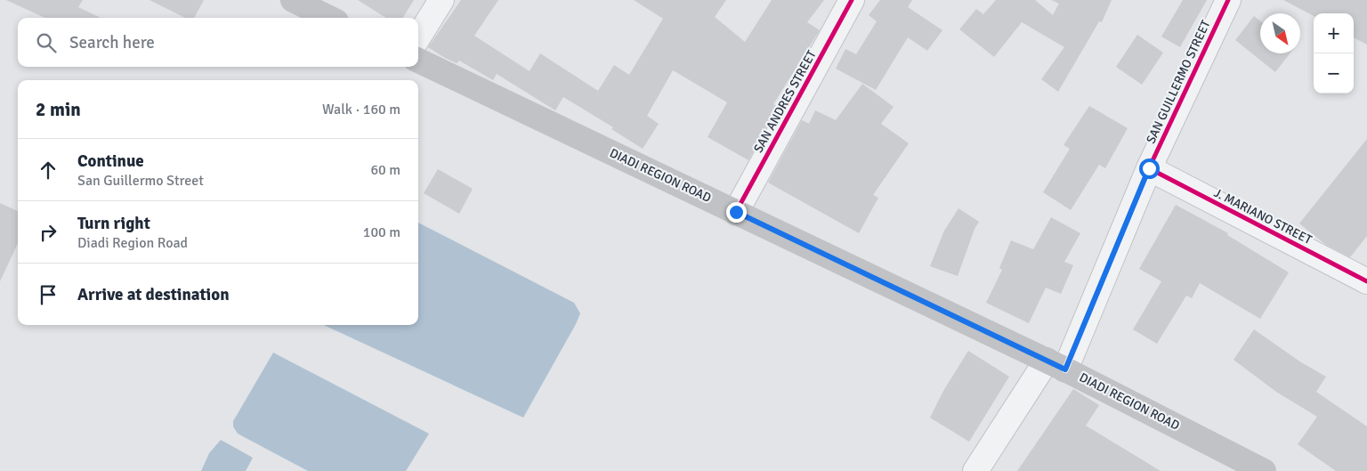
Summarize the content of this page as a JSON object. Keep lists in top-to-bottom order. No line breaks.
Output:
{"streets":{"main road":["DIADI REGION ROAD"],"street":["SAN GUILLERMO STREET","SAN ANDRES STREET","J. MARIANO STREET"]},"crossings":[["SAN GUILLERMO STREET","DIADI REGION ROAD"],["SAN GUILLERMO STREET","J. MARIANO STREET"],["SAN ANDRES STREET","DIADI REGION ROAD"]],"north":"bottom right","page":{"map_buttons":["+","−"],"search":"Search here","heading":["2 min","Walk · 160 m"],"list":[["Continue","San Guillermo Street","60 m"],["Turn right","Diadi Region Road","100 m"],"Arrive at destination"]}}
